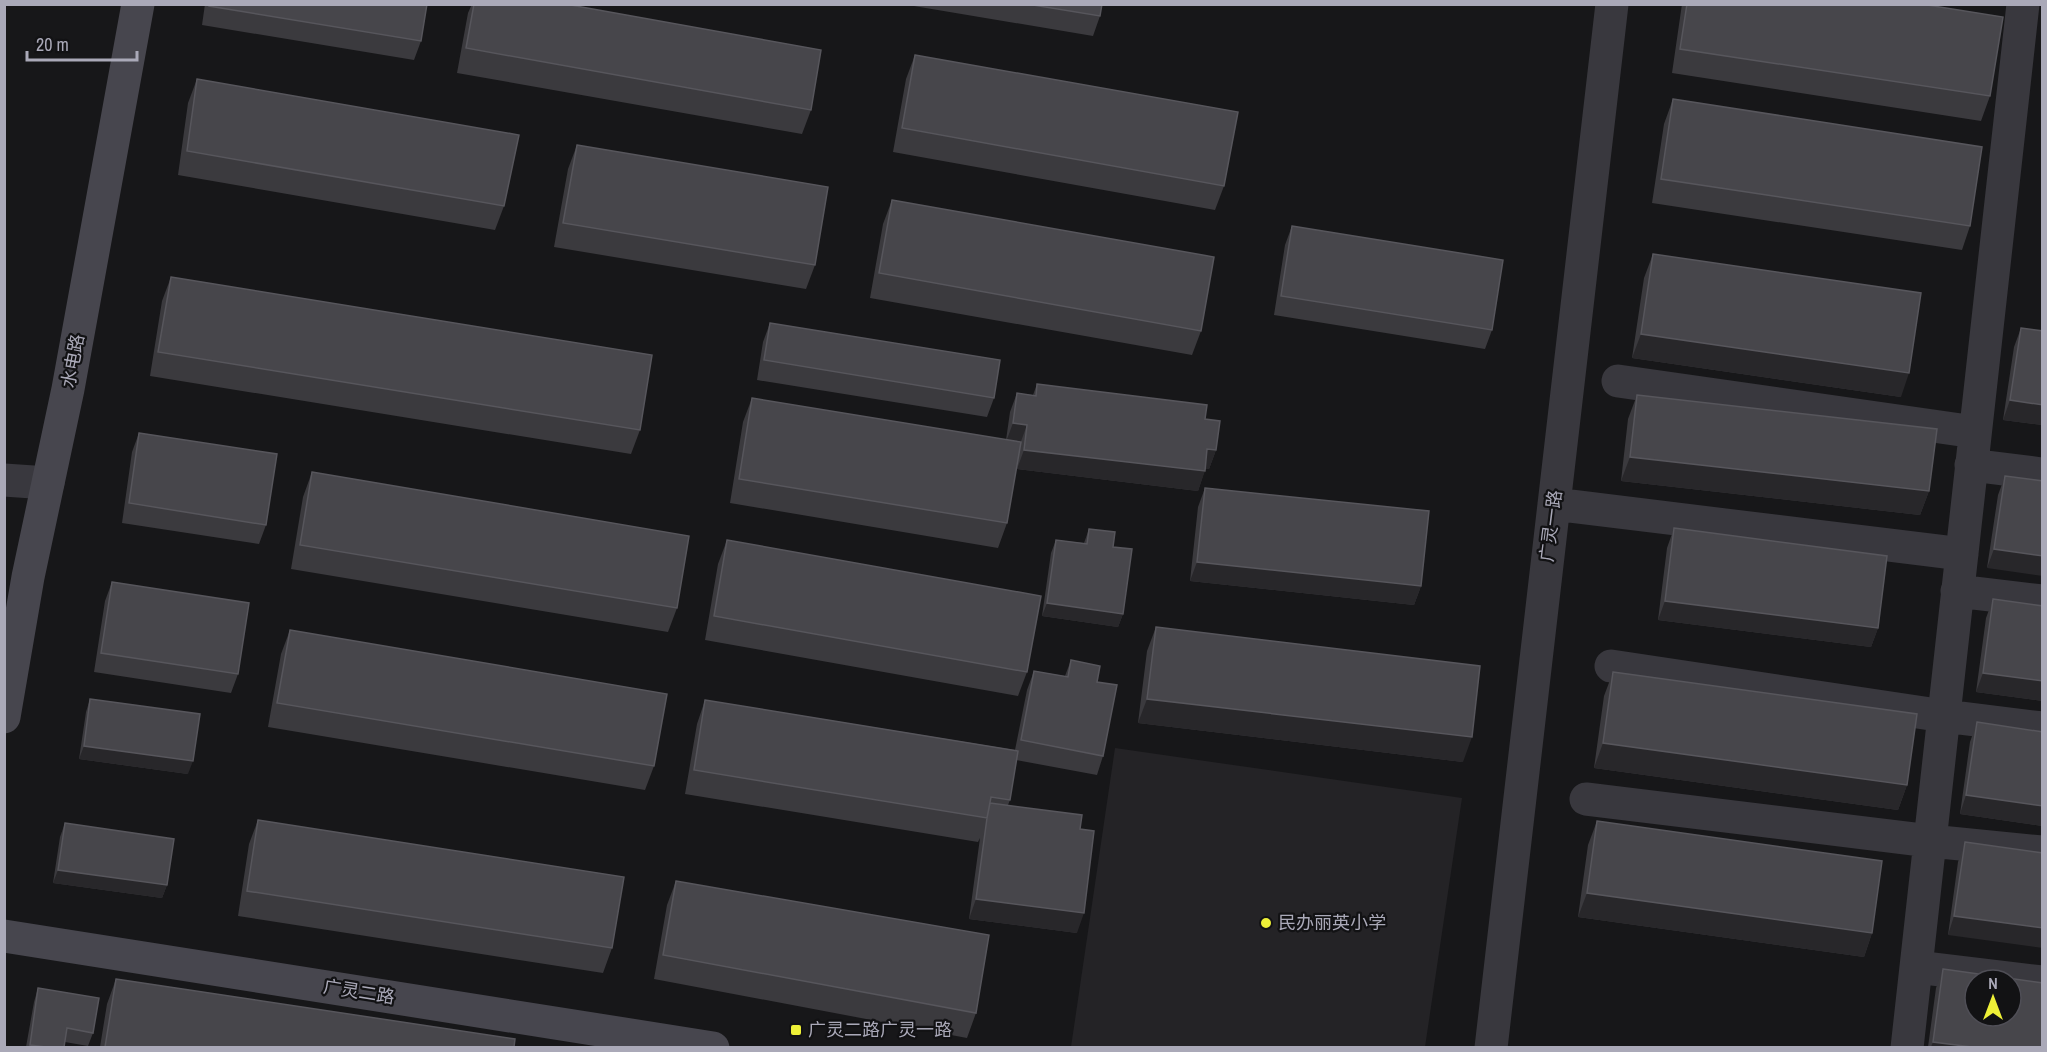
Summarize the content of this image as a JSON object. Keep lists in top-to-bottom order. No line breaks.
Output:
{"streets":{"main road":["水电路","广灵二路"],"street":["广灵一路"]},"places":{"other":["民办丽英小学"],"transit":["广灵二路广灵一路"]},"scale_bar":"20 m","north":"top"}
